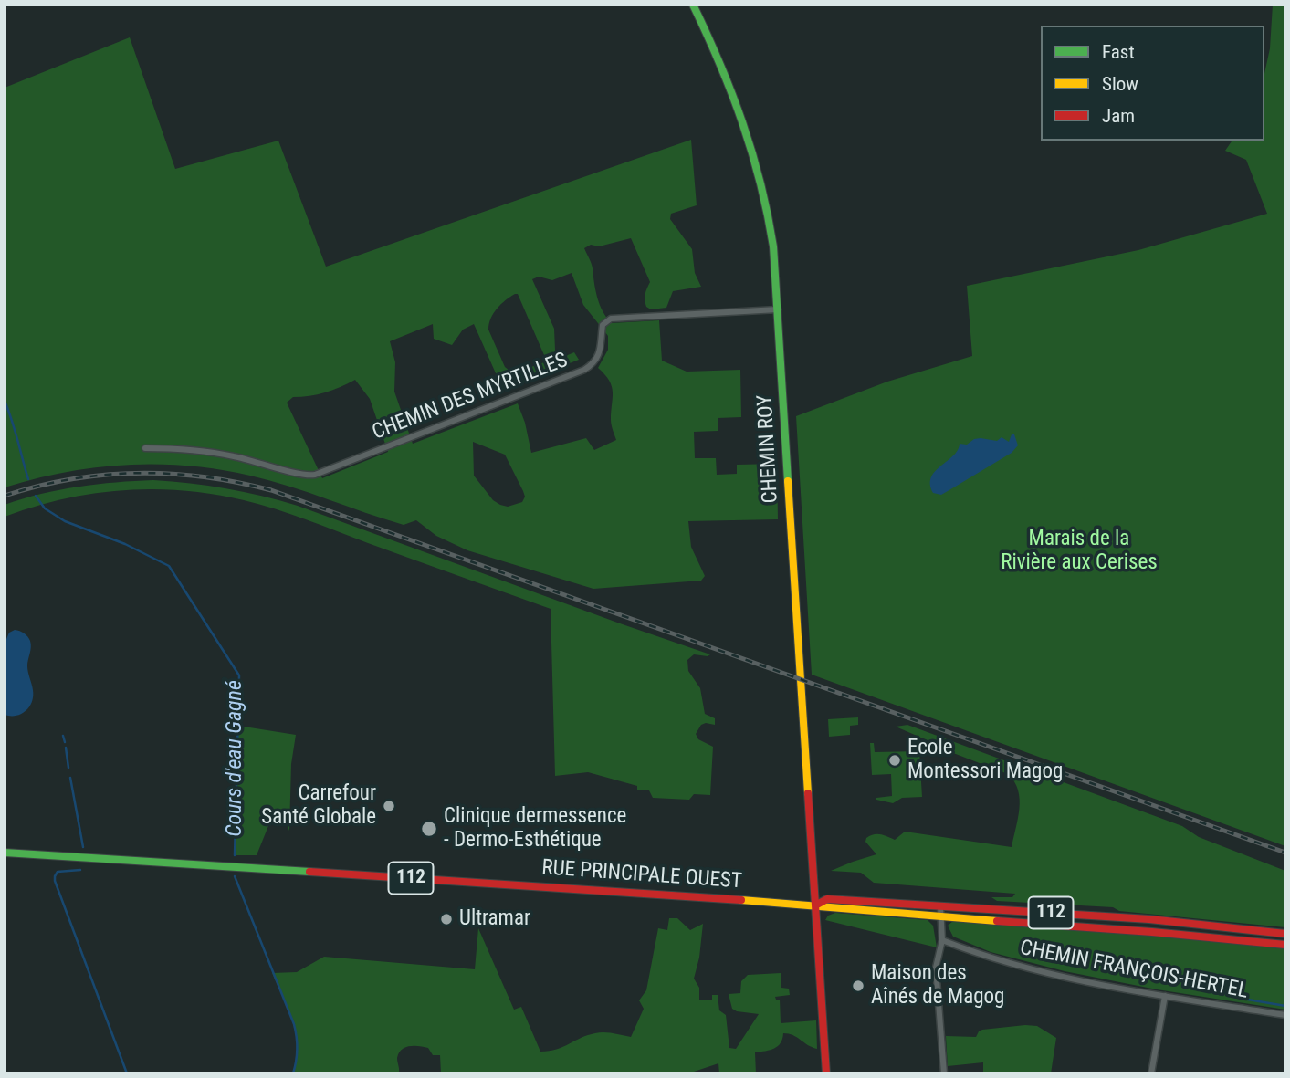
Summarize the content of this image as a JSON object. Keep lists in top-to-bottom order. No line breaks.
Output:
{"streets":{"main road":["CHEMIN ROY","RUE PRINCIPALE OUEST","112"],"street":["CHEMIN DES MYRTILLES","CHEMIN FRANÇOIS-HERTEL"]},"crossings":[["CHEMIN DES MYRTILLES","CHEMIN ROY"],["CHEMIN ROY","RUE PRINCIPALE OUEST"]],"water":["Cours d'eau Gagné"],"parks":["Marais de la Rivière aux Cerises"],"places":["Ecole Montessori Magog","Carrefour Santé Globale","Clinique dermessence - Dermo-Esthétique","Ultramar","Maison des Aînés de Magog"],"legend":["Fast","Slow","Jam"]}
